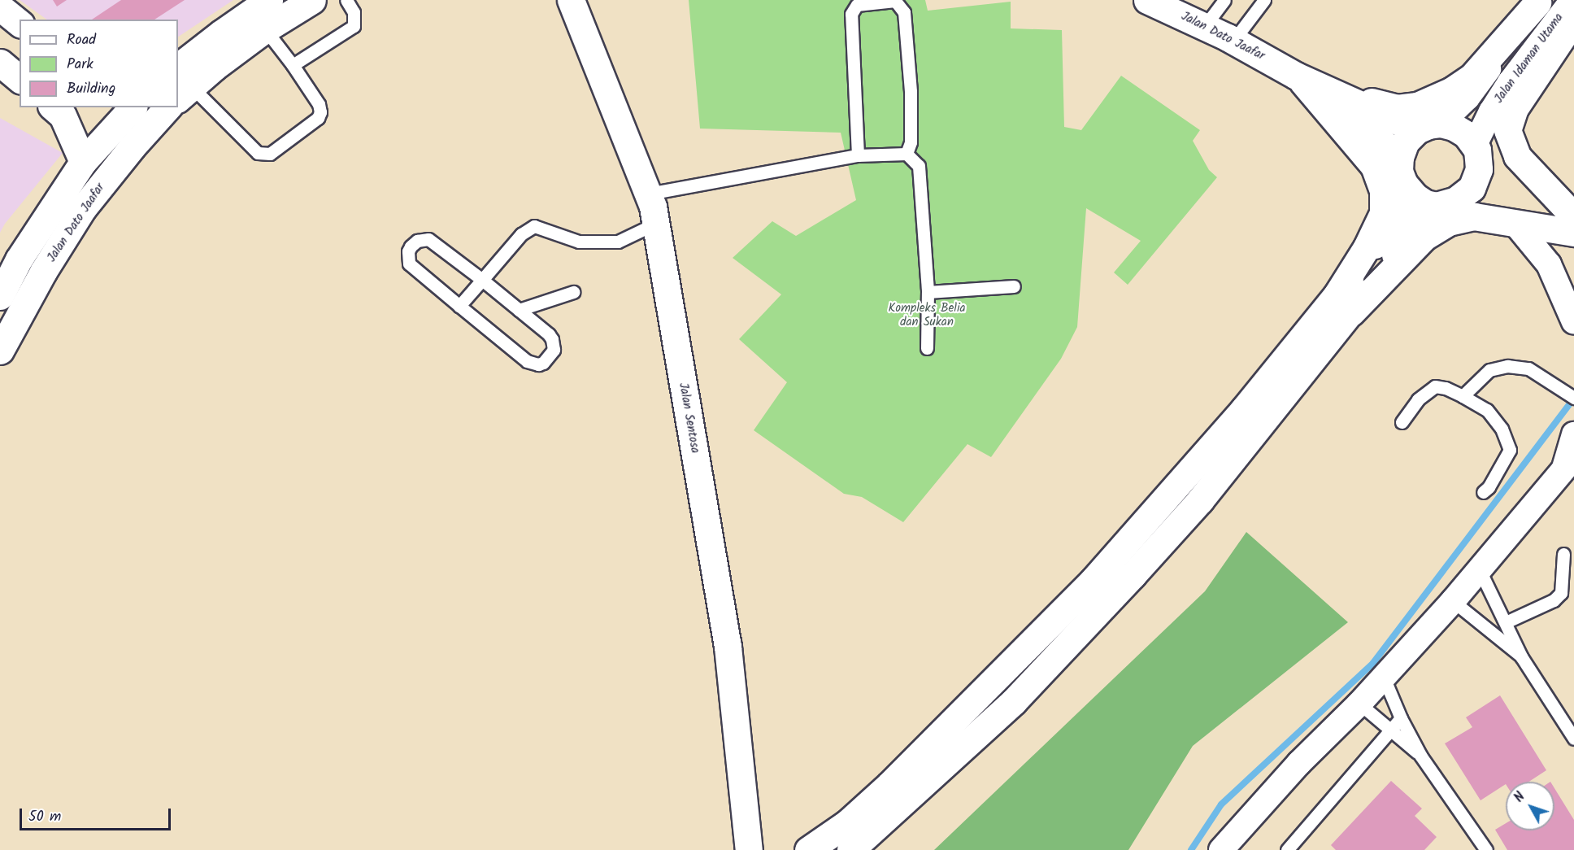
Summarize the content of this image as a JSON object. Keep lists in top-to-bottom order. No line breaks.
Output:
{"streets":{"main road":["Jalan Dato Jaafar","Jalan Sentosa"],"street":["Jalan Idaman Utama"]},"crossings":[["Jalan Dato Jaafar","Jalan Idaman Utama"]],"parks":["Kompleks Belia dan Sukan"],"legend":["Road","Park","Building"],"scale_bar":"50 m","north":"top left"}
